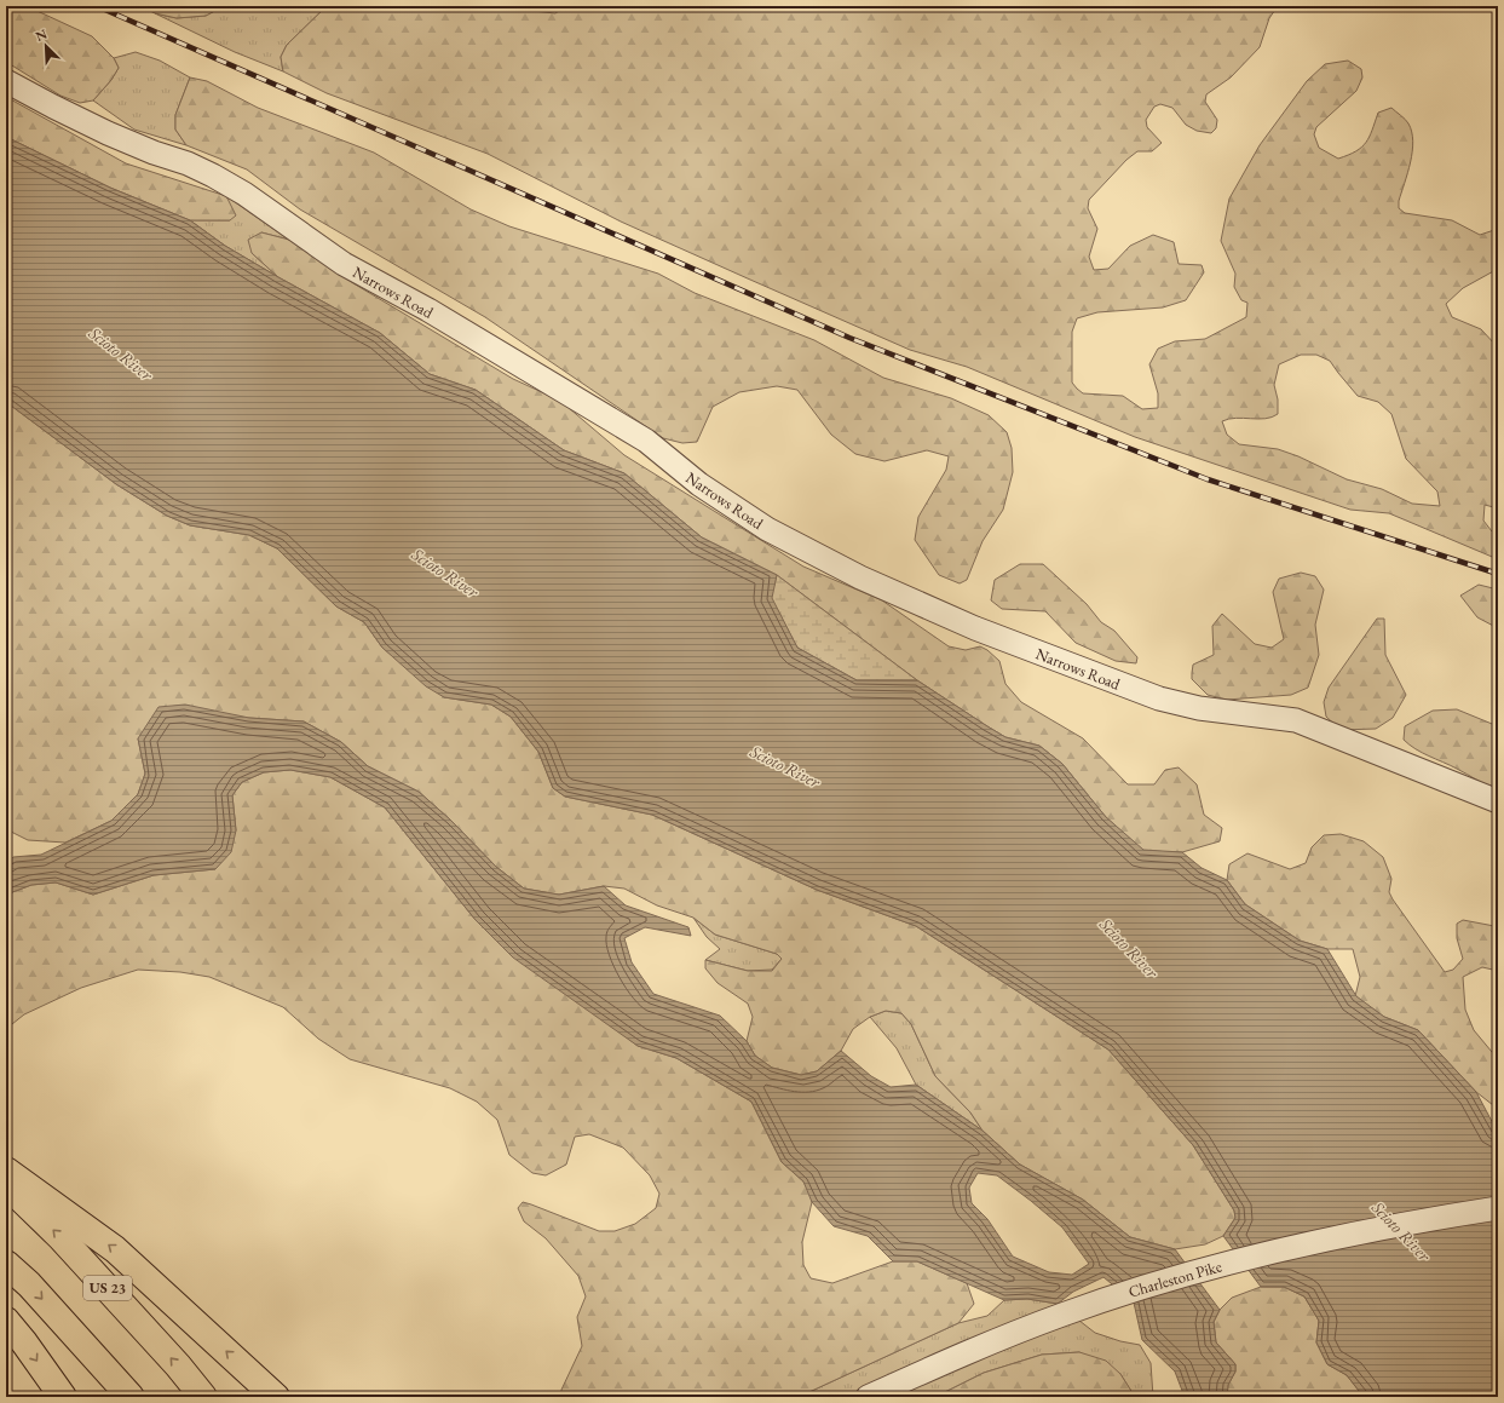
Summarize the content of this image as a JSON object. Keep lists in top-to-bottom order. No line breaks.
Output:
{"streets":{"highway":["US 23"],"street":["Narrows Road","Charleston Pike"]},"water":["Scioto River"],"north":"top left"}
